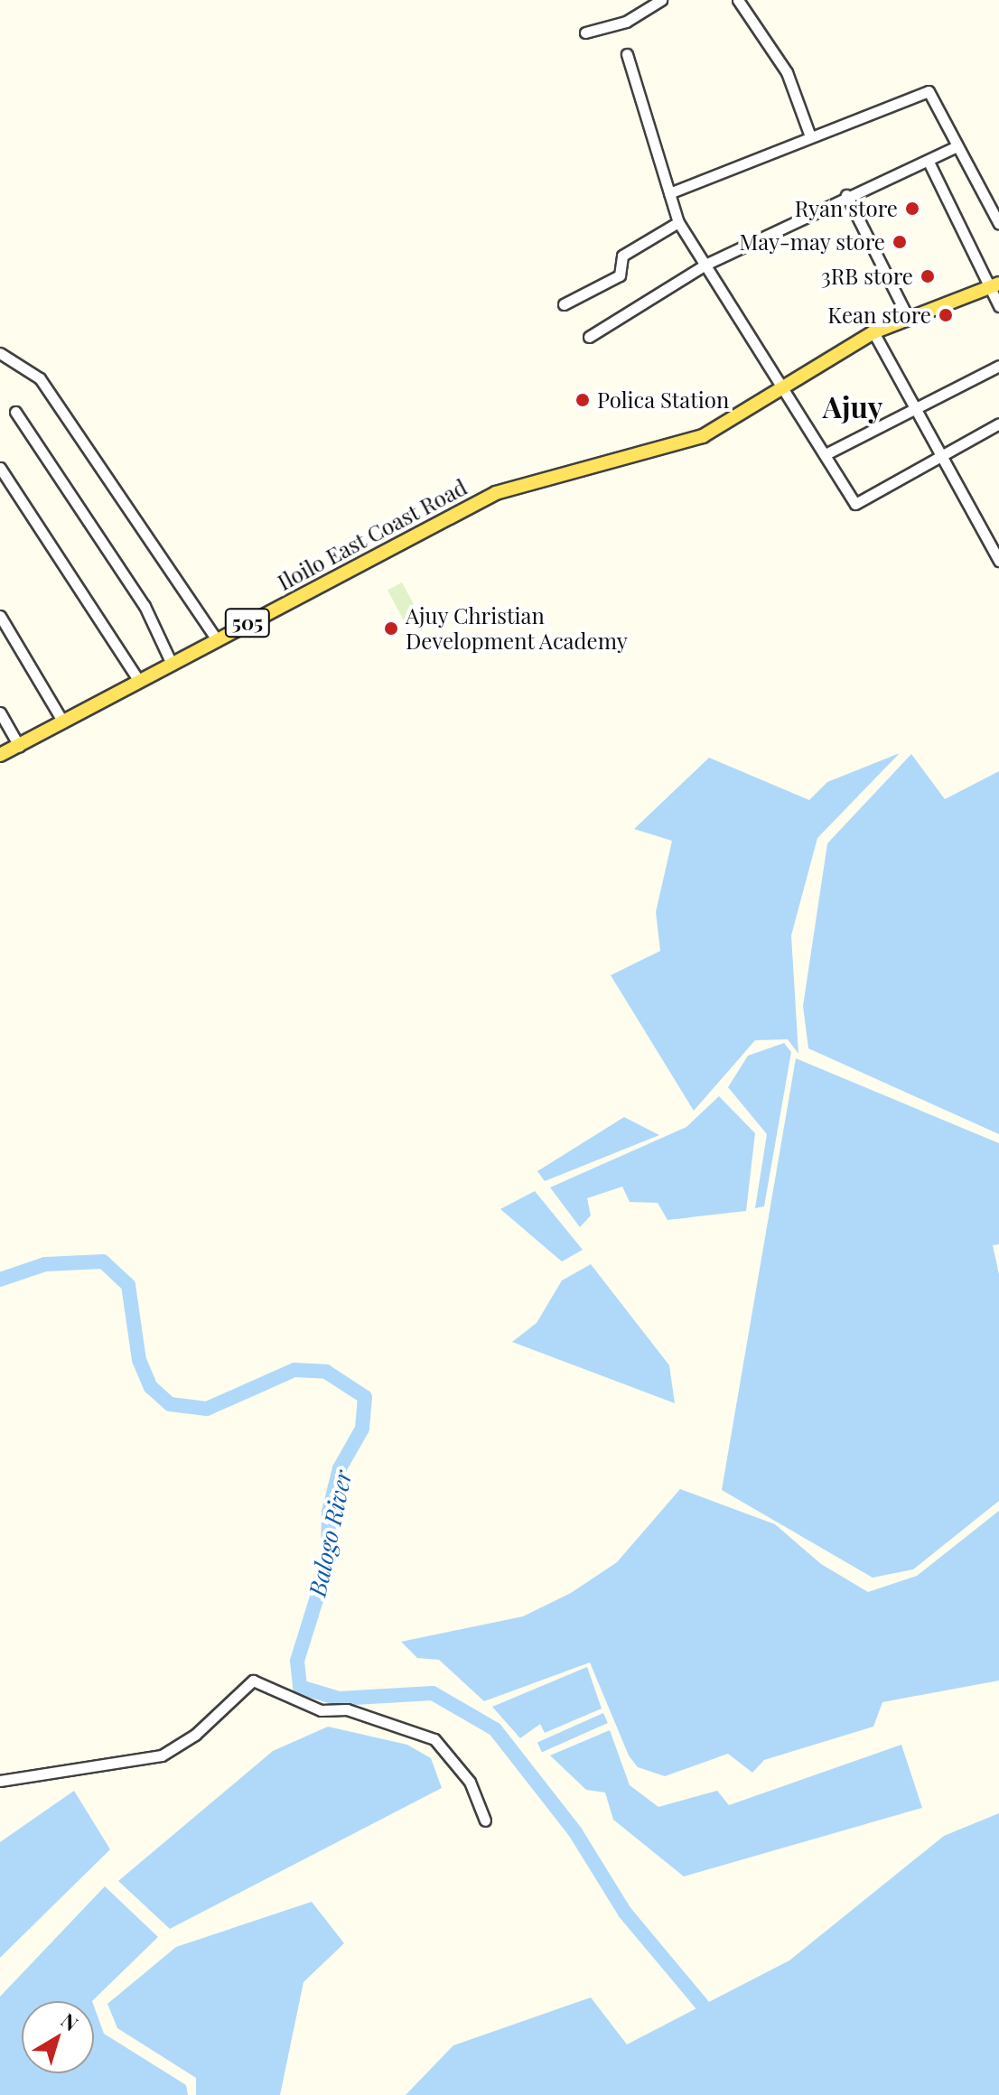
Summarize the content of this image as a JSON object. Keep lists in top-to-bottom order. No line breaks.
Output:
{"streets":{"main road":["Iloilo East Coast Road","505"]},"crossings":[["Iloilo East Coast Road","505"]],"districts":["Ajuy"],"water":["Balogo River"],"places":["Ryan store","May-may store","3RB store","Kean store","Polica Station","Ajuy Christian Development Academy"],"north":"top right"}
